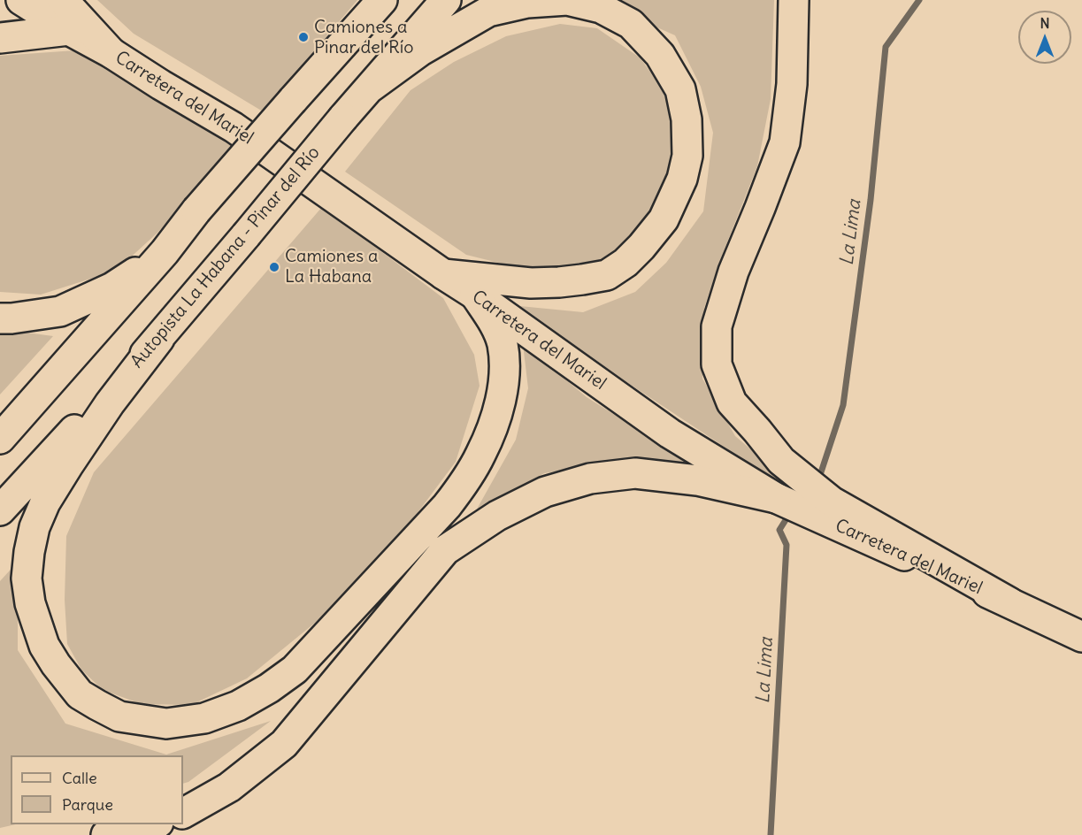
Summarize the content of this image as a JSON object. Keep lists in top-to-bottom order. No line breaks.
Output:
{"streets":{"main road":["Carretera del Mariel","Autopista La Habana - Pinar del Río"]},"water":["La Lima"],"places":["Camiones a Pinar del Río","Camiones a La Habana"],"legend":["Calle","Parque"],"north":"top"}
